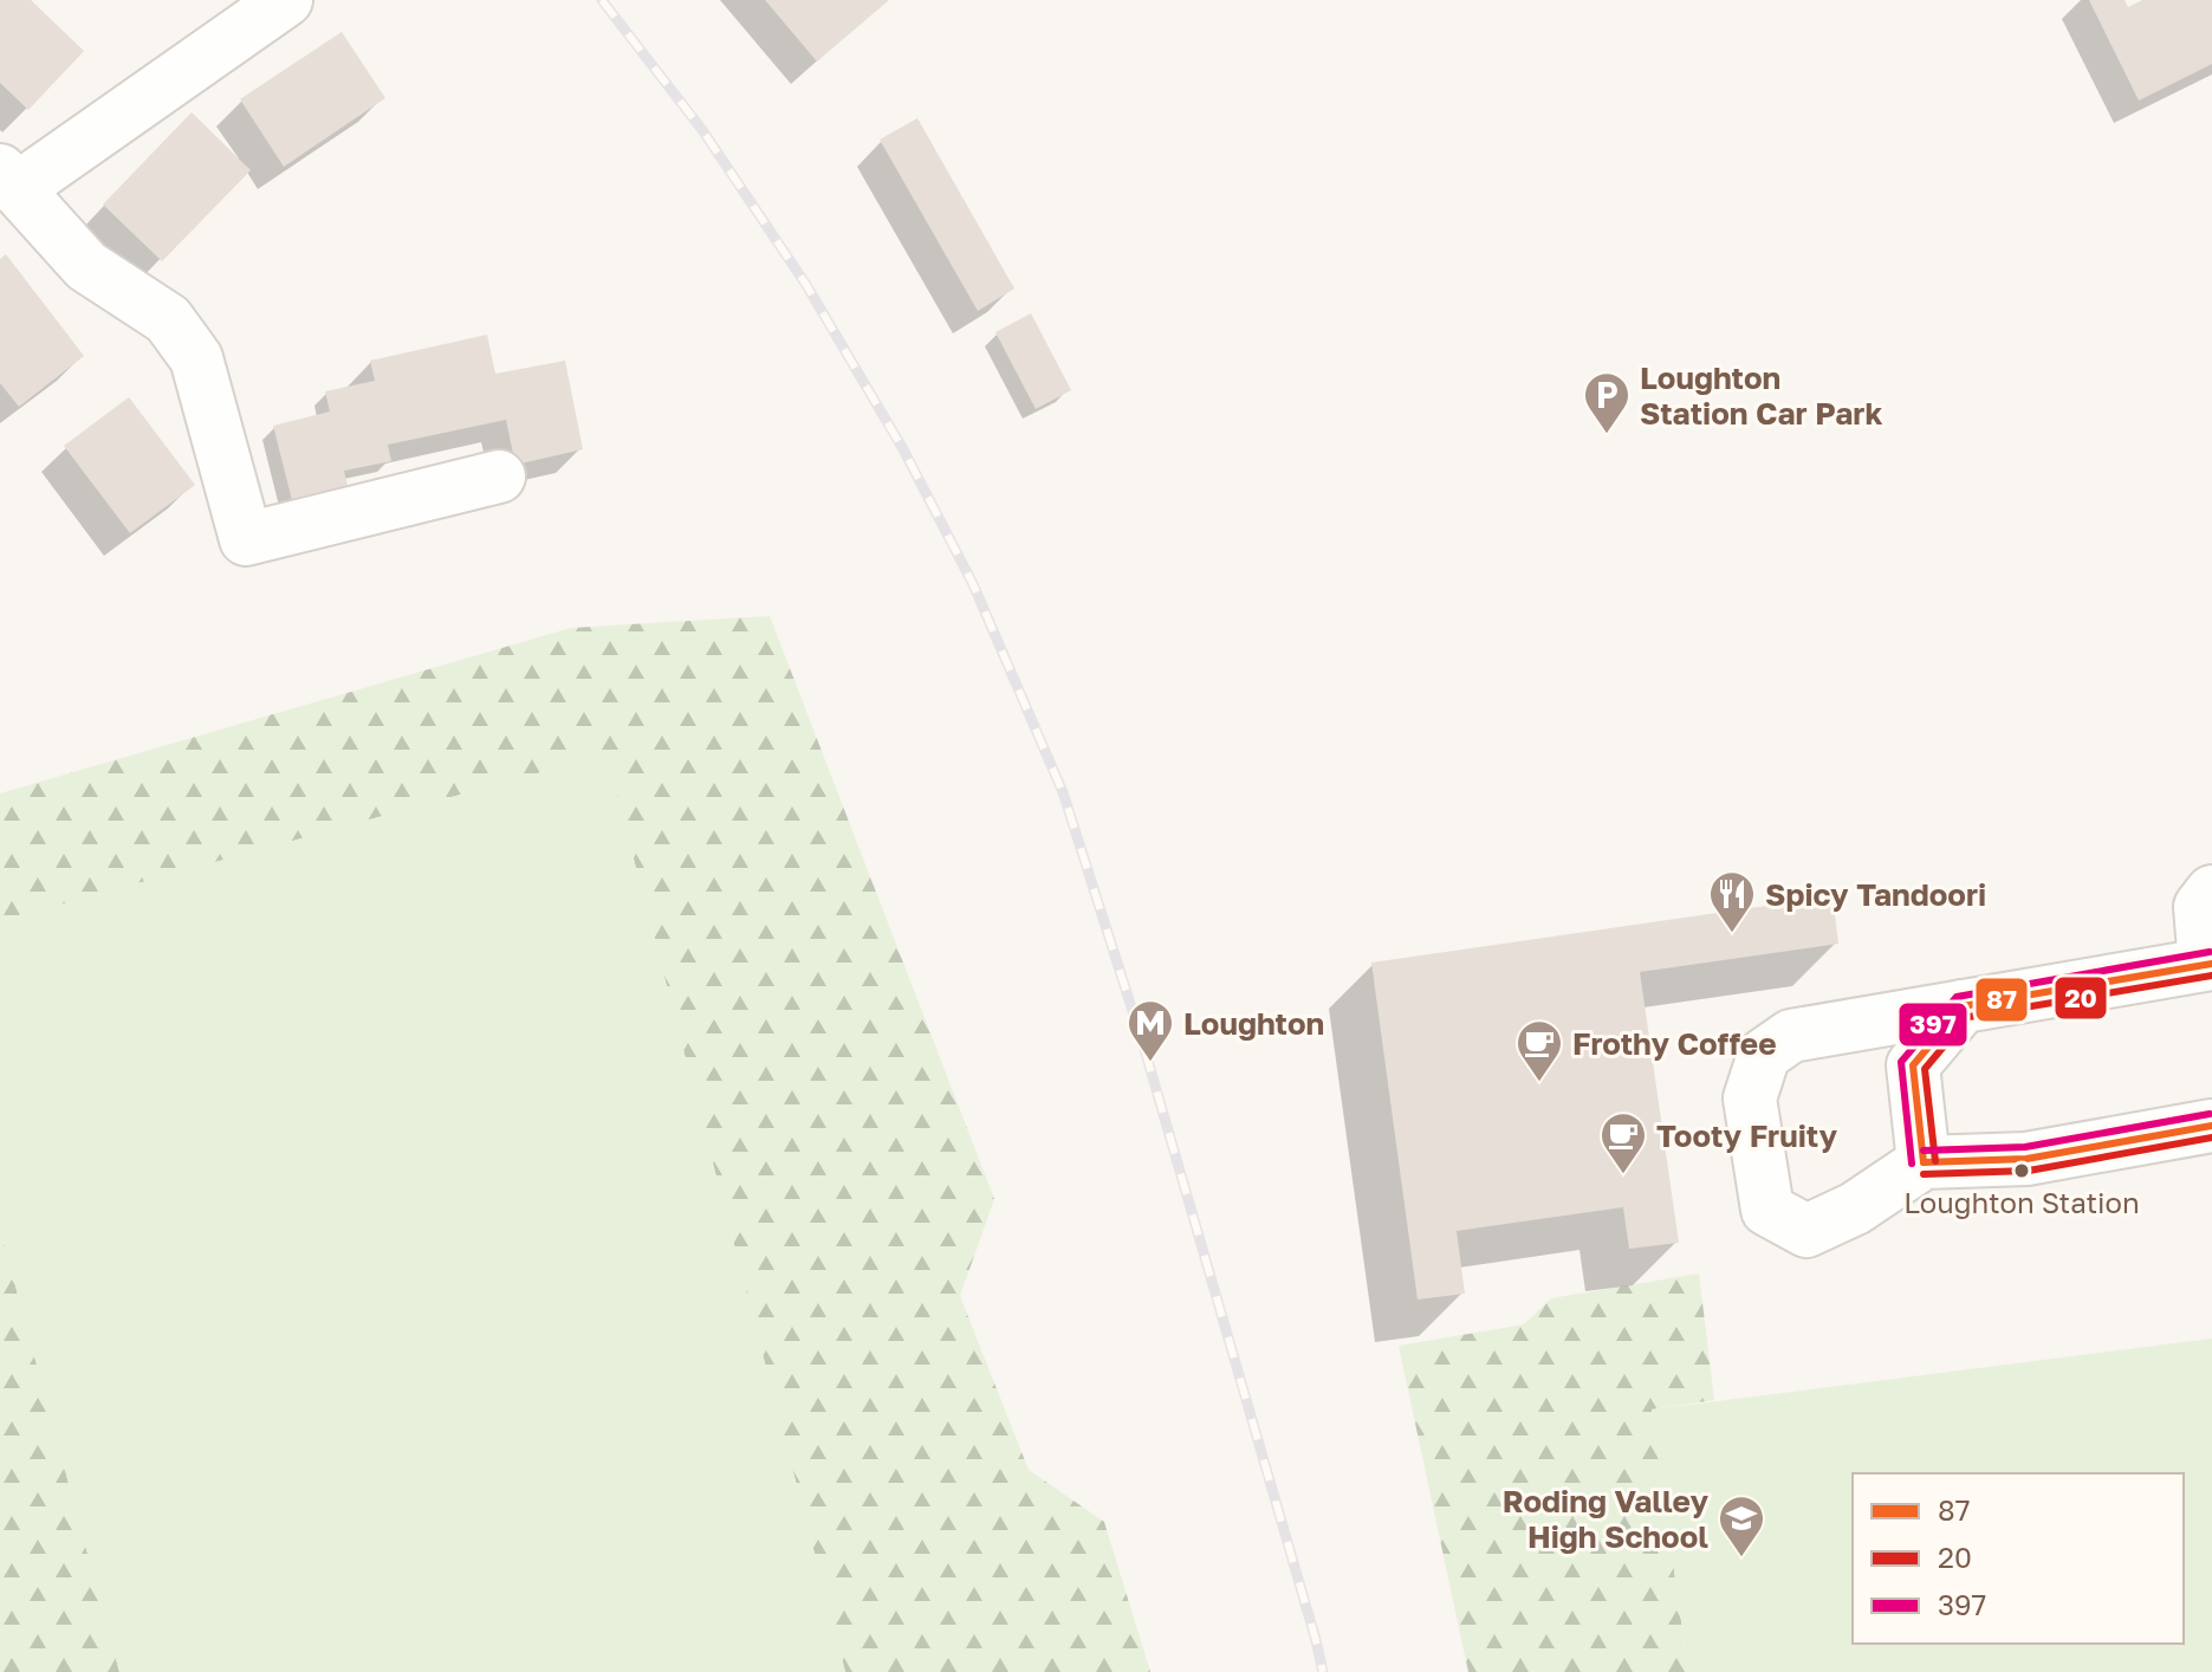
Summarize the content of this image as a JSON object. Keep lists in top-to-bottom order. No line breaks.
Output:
{"places":{"parking":["Loughton Station Car Park"],"restaurant":["Spicy Tandoori"],"metro station":["Loughton"],"cafe":["Frothy Coffee","Tooty Fruity"],"other":["Loughton Station"],"school or university":["Roding Valley High School"]},"lines":["transit line 397","transit line 87","transit line 20"],"legend":["87","20","397"]}
